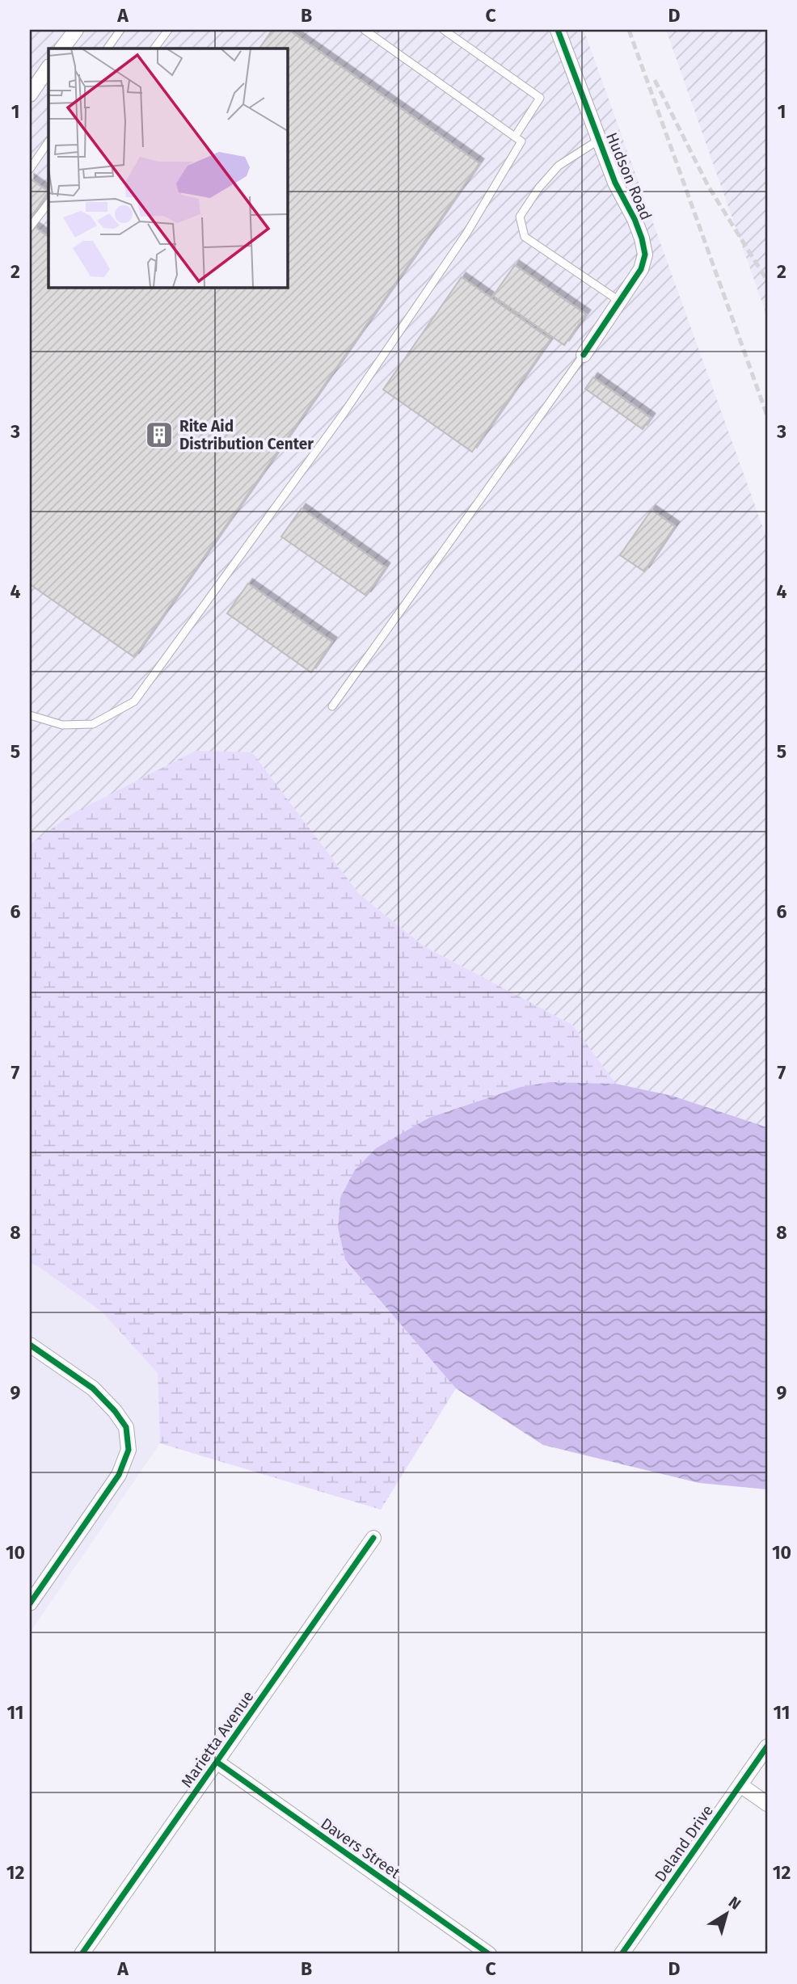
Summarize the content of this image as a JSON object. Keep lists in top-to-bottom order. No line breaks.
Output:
{"streets":{"street":["Hudson Road","Marietta Avenue","Deland Drive","Davers Street"]},"crossings":[["Marietta Avenue","Davers Street"]],"places":{"building":["Rite Aid Distribution Center"]},"north":"top right","grid":{"columns":["A","B","C","D"],"rows":["1","2","3","4","5","6","7","8","9","10","11","12"]}}
